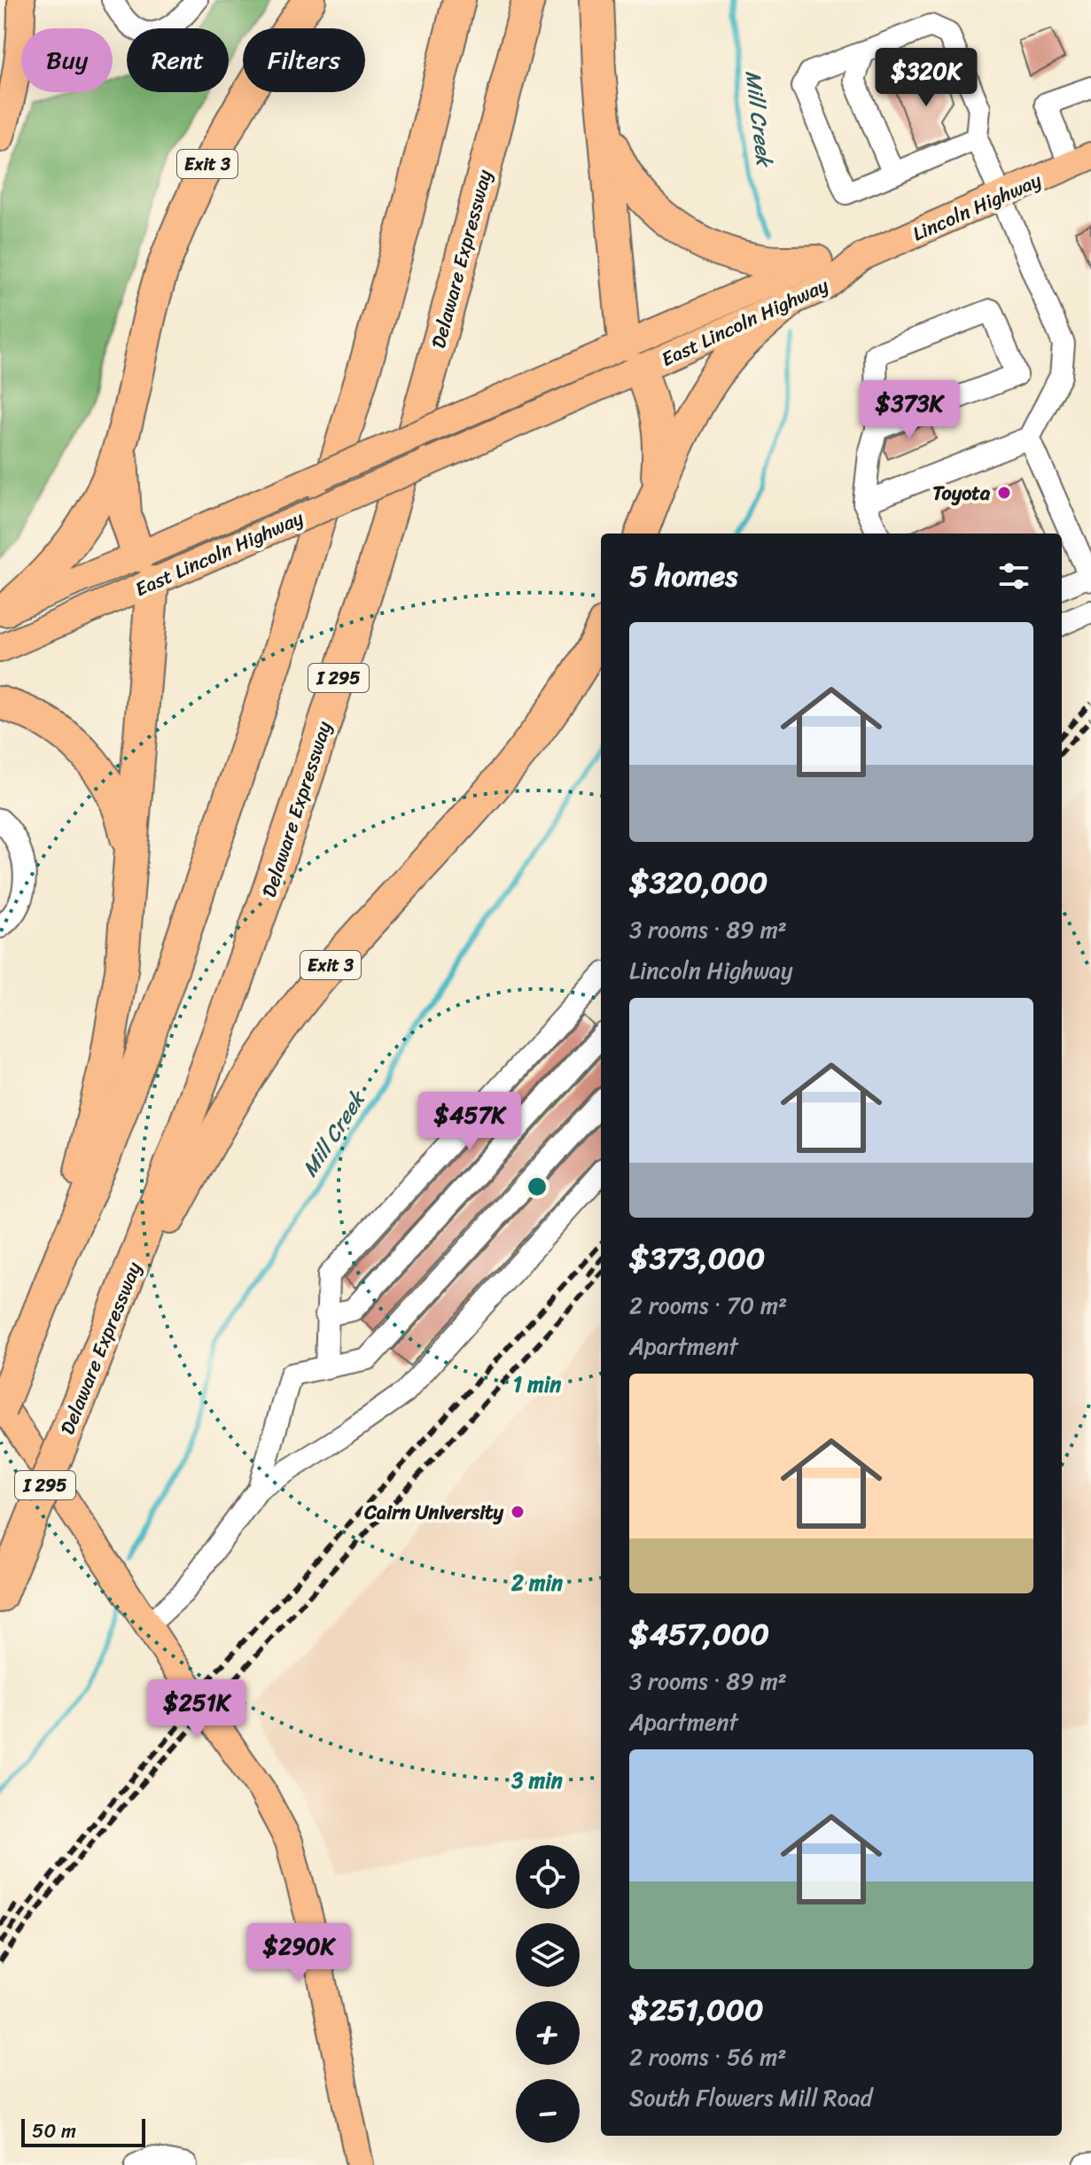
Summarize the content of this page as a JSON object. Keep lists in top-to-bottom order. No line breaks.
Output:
{"streets":{"highway":["Exit 3","Delaware Expressway","I 295"],"main road":["Lincoln Highway","East Lincoln Highway"]},"crossings":[["Exit 3","Delaware Expressway"],["Lincoln Highway","East Lincoln Highway"]],"water":["Mill Creek"],"places":["Toyota","Cairn University"],"scale_bar":"50 m","page":{"chip":["Buy","Rent","Filters"],"price":["$320K","$373K","$457K","$251K","$290K"],"heading":"5 homes","list":[{"name":"$320,000","note":"3 rooms · 89 m² · Lincoln Highway"},{"name":"$373,000","note":"2 rooms · 70 m² · Apartment"},{"name":"$457,000","note":"3 rooms · 89 m² · Apartment"},{"name":"$251,000","note":"2 rooms · 56 m² · South Flowers Mill Road"}],"map_buttons":["+","−"],"scale":"50 m"},"rings":["1 min","2 min","3 min"]}
